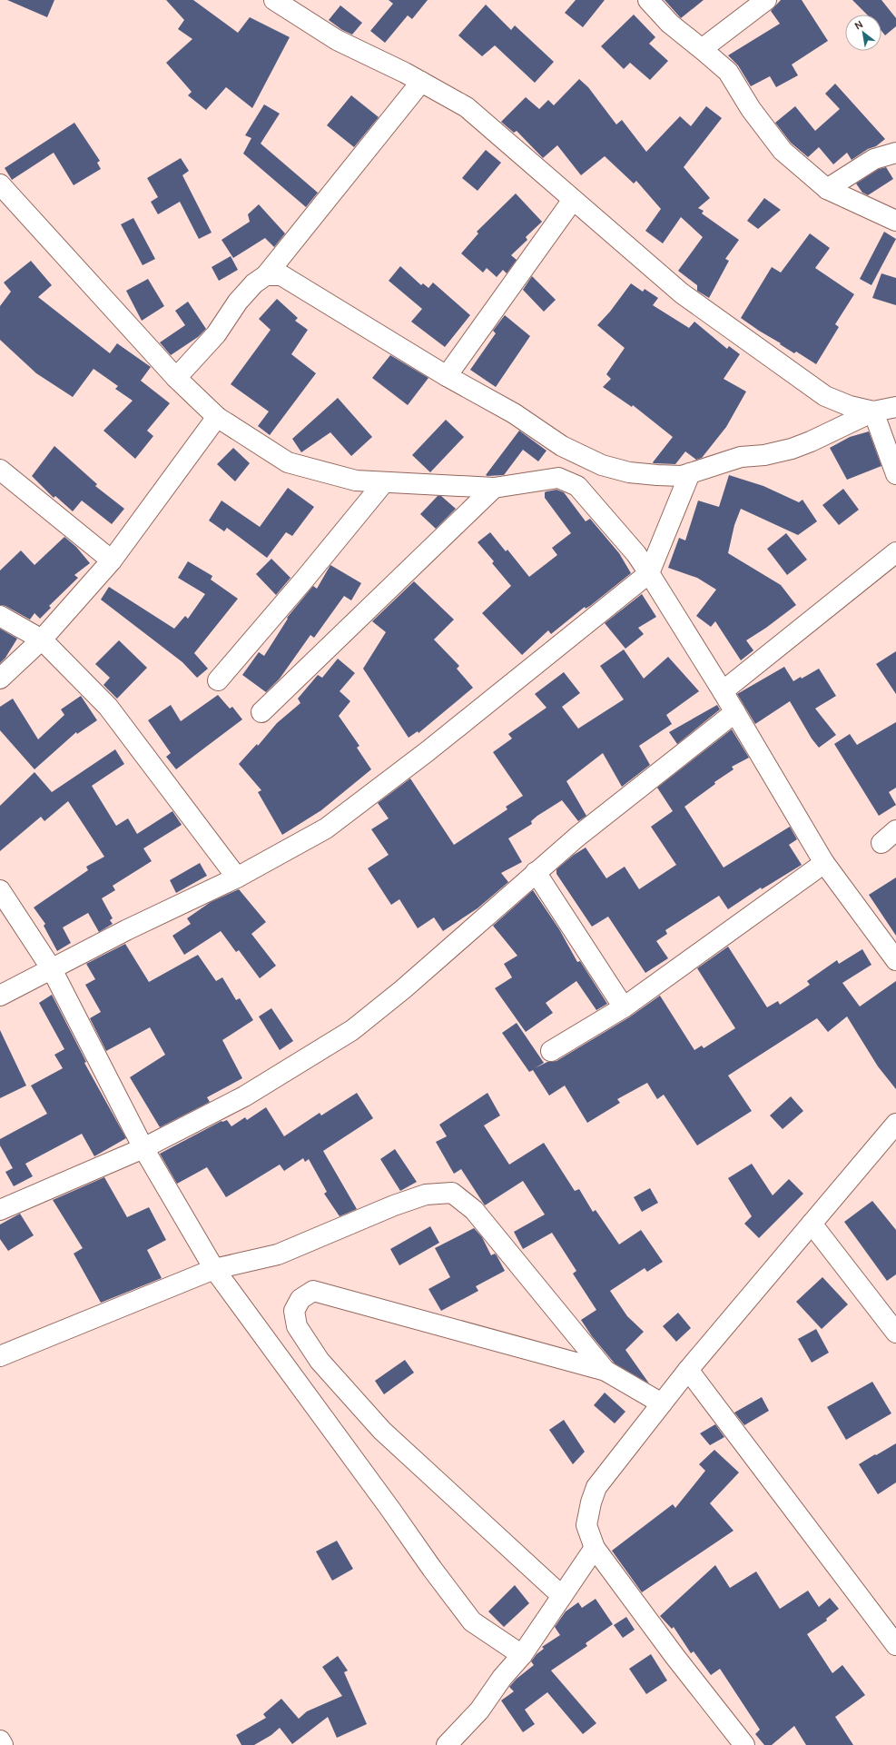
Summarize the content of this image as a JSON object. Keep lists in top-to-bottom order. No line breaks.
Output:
{"north":"top left"}
